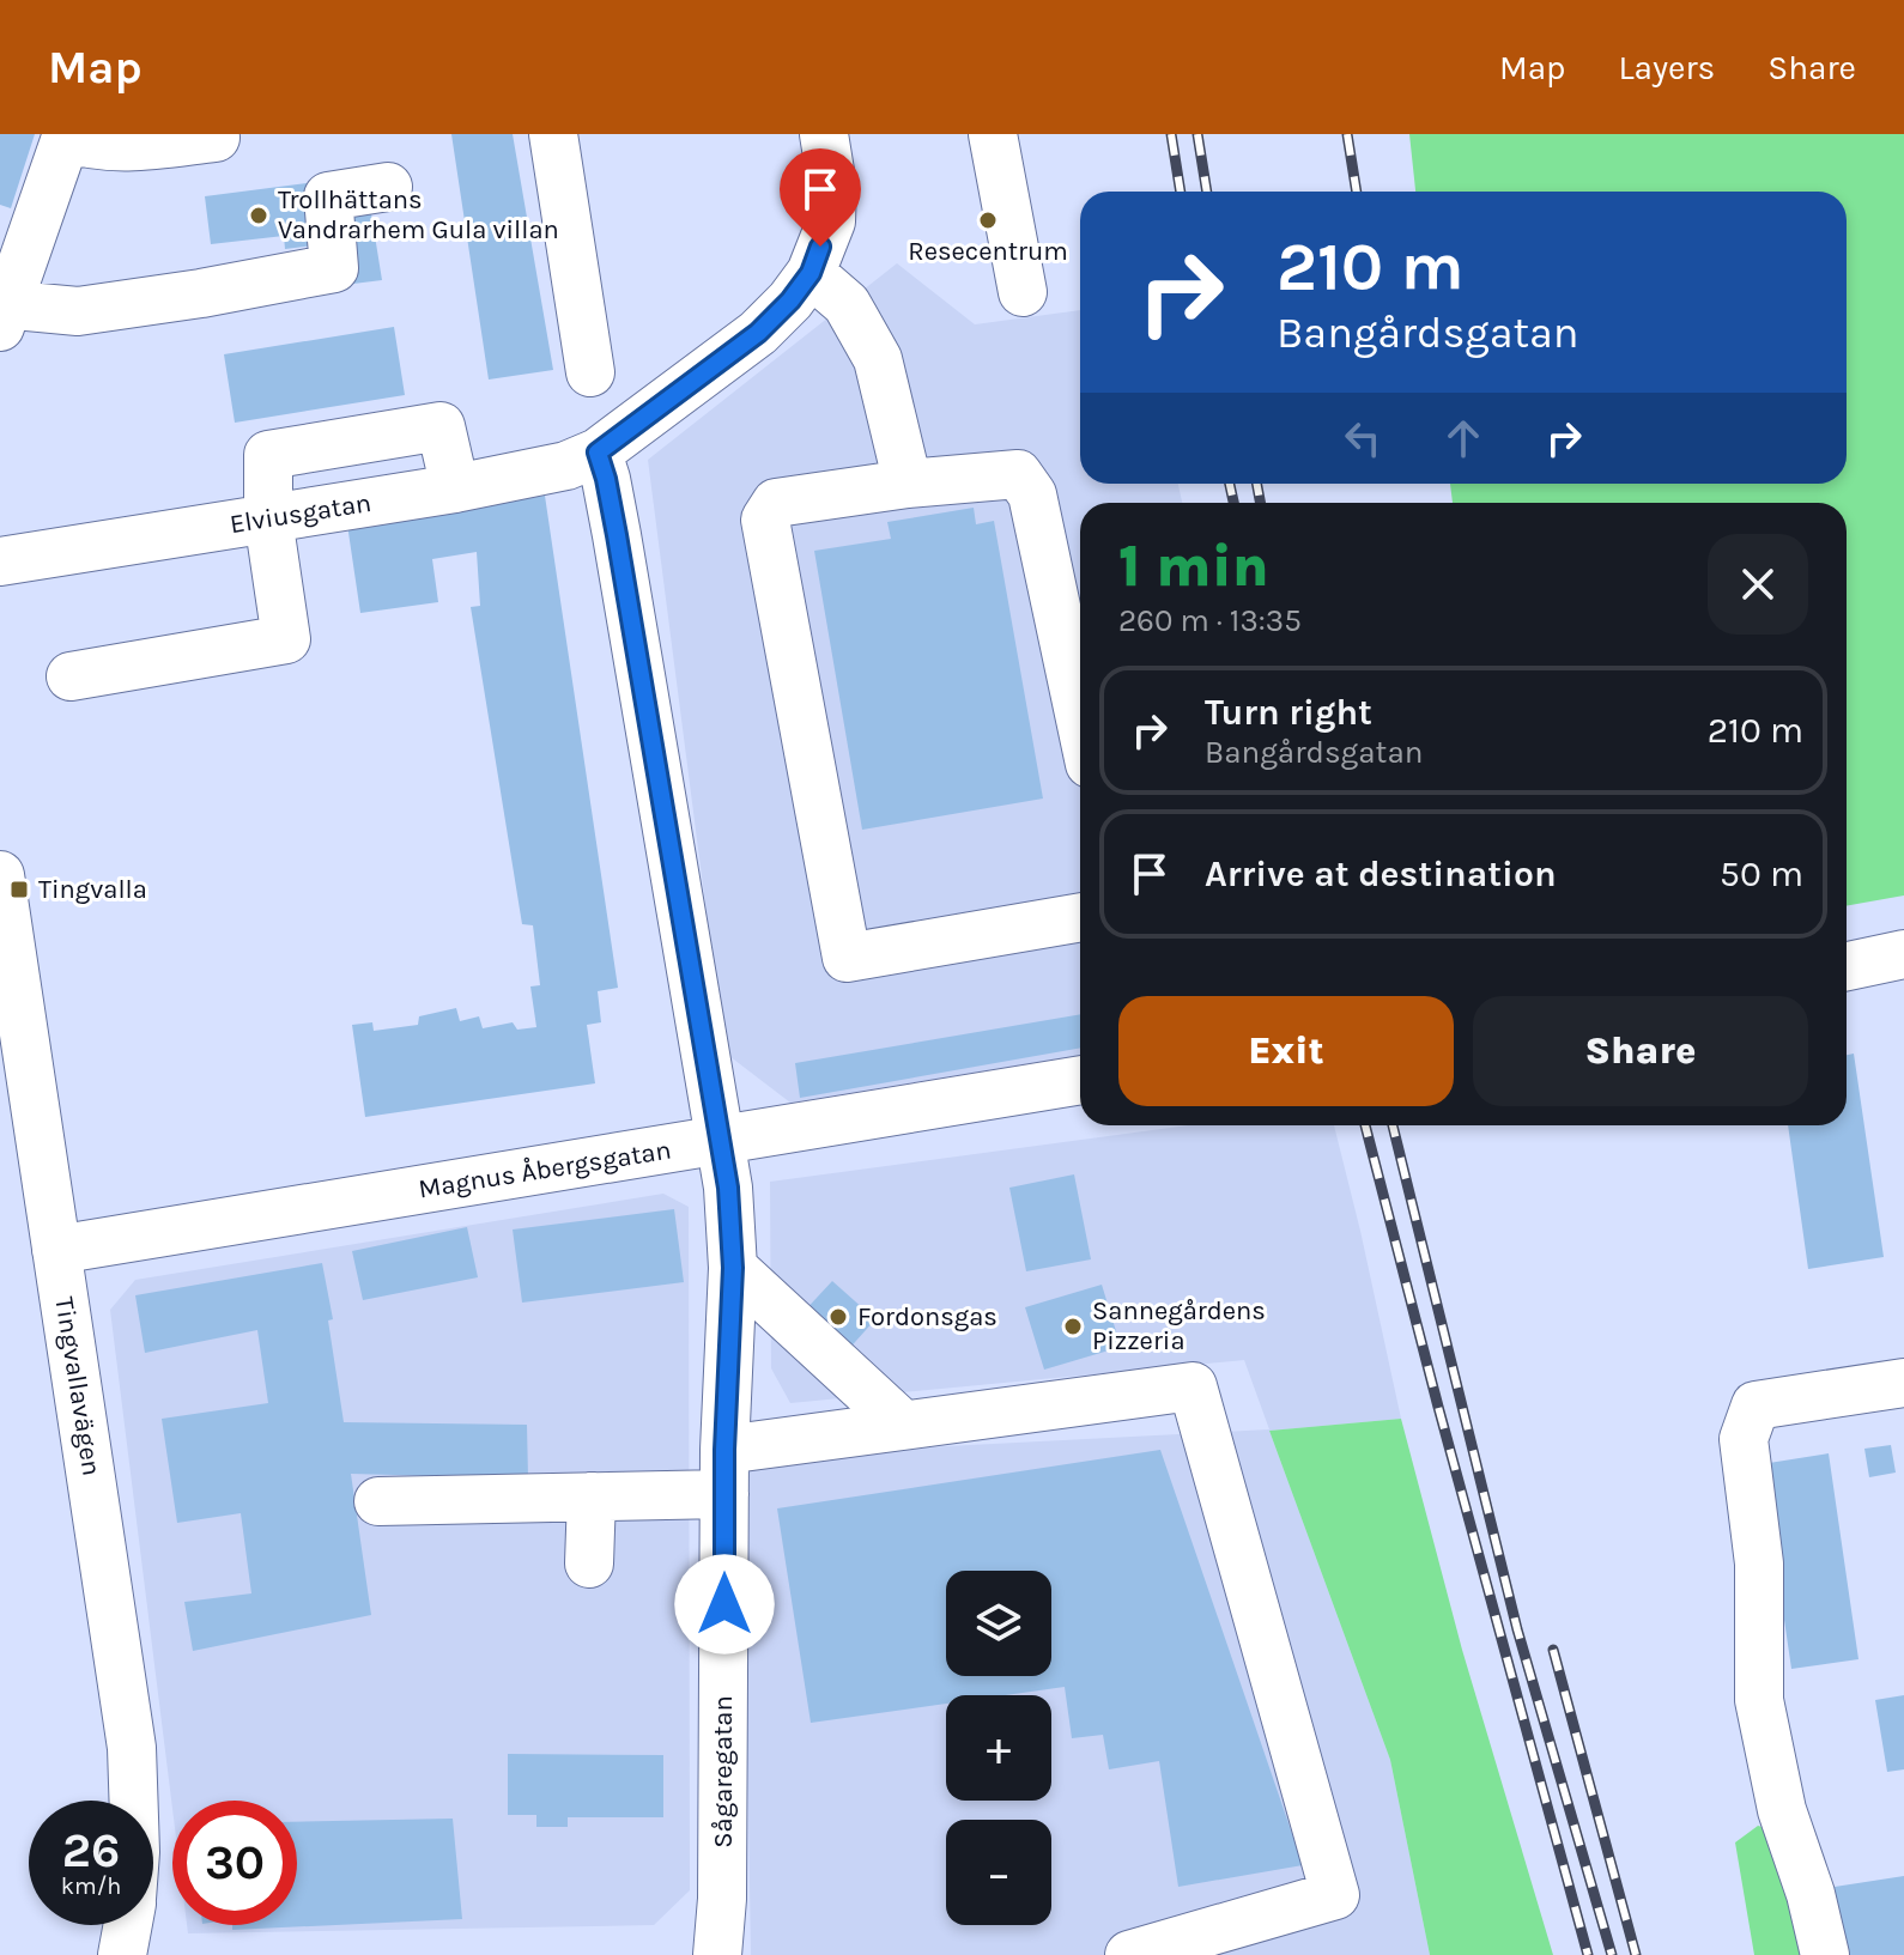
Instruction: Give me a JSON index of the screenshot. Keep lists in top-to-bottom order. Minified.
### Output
{"streets":{"street":["Elviusgatan","Magnus Åbergsgatan","Tingvallavägen","Sågaregatan"]},"crossings":[["Elviusgatan","Sågaregatan"],["Magnus Åbergsgatan","Tingvallavägen"],["Magnus Åbergsgatan","Sågaregatan"]],"places":{"other":["Trollhättans Vandrarhem Gula villan","Resecentrum","Fordonsgas","Sannegårdens Pizzeria"],"transit":["Tingvalla"]},"page":{"header":"Map","nav":["Map","Layers","Share"],"turn":["210 m","Bangårdsgatan"],"heading":["1 min","260 m · 13:35"],"list":[{"name":"Turn right","note":"Bangårdsgatan","value":"210 m"},{"name":"Arrive at destination","value":"50 m"}],"buttons":["Exit","Share"],"map_buttons":["+","−"],"speed":"26 km/h","limit":"30"}}
